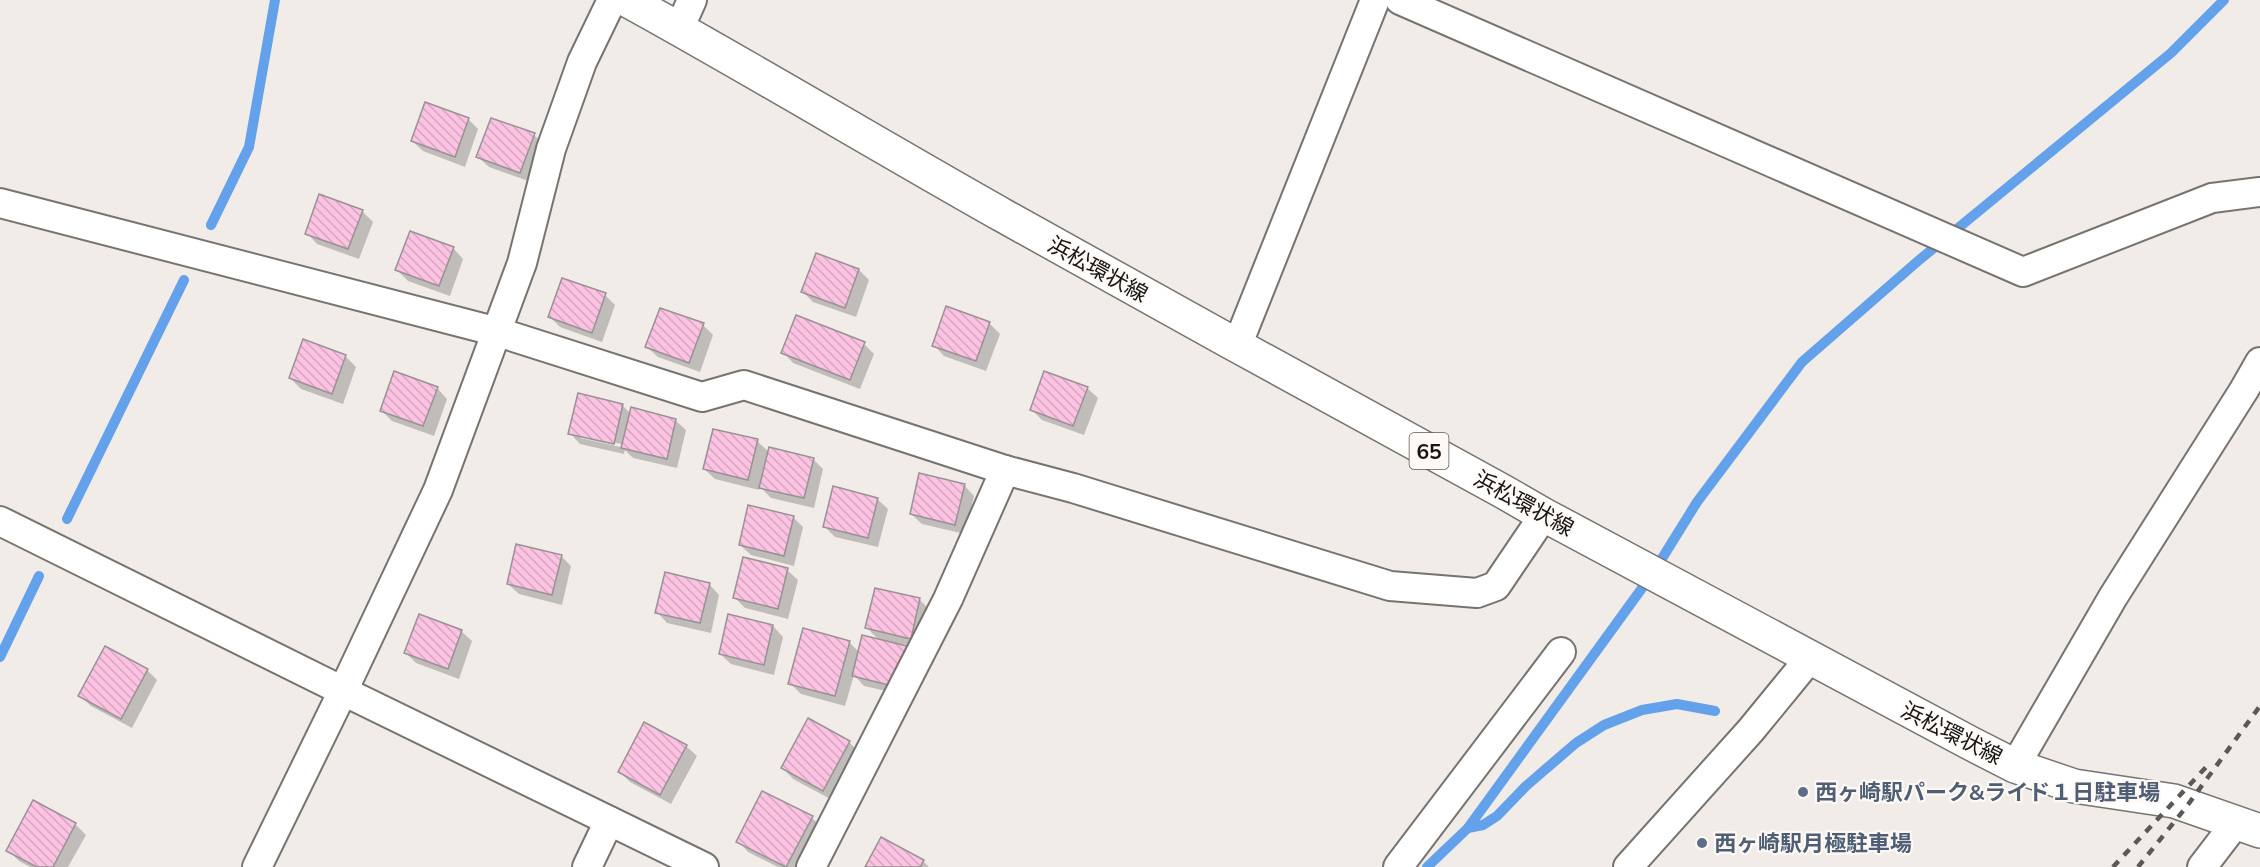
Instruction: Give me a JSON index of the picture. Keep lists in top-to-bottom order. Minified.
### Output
{"streets":{"main road":["浜松環状線","65"]},"places":["西ヶ崎駅パーク&ライド１日駐車場","西ヶ崎駅月極駐車場"]}
